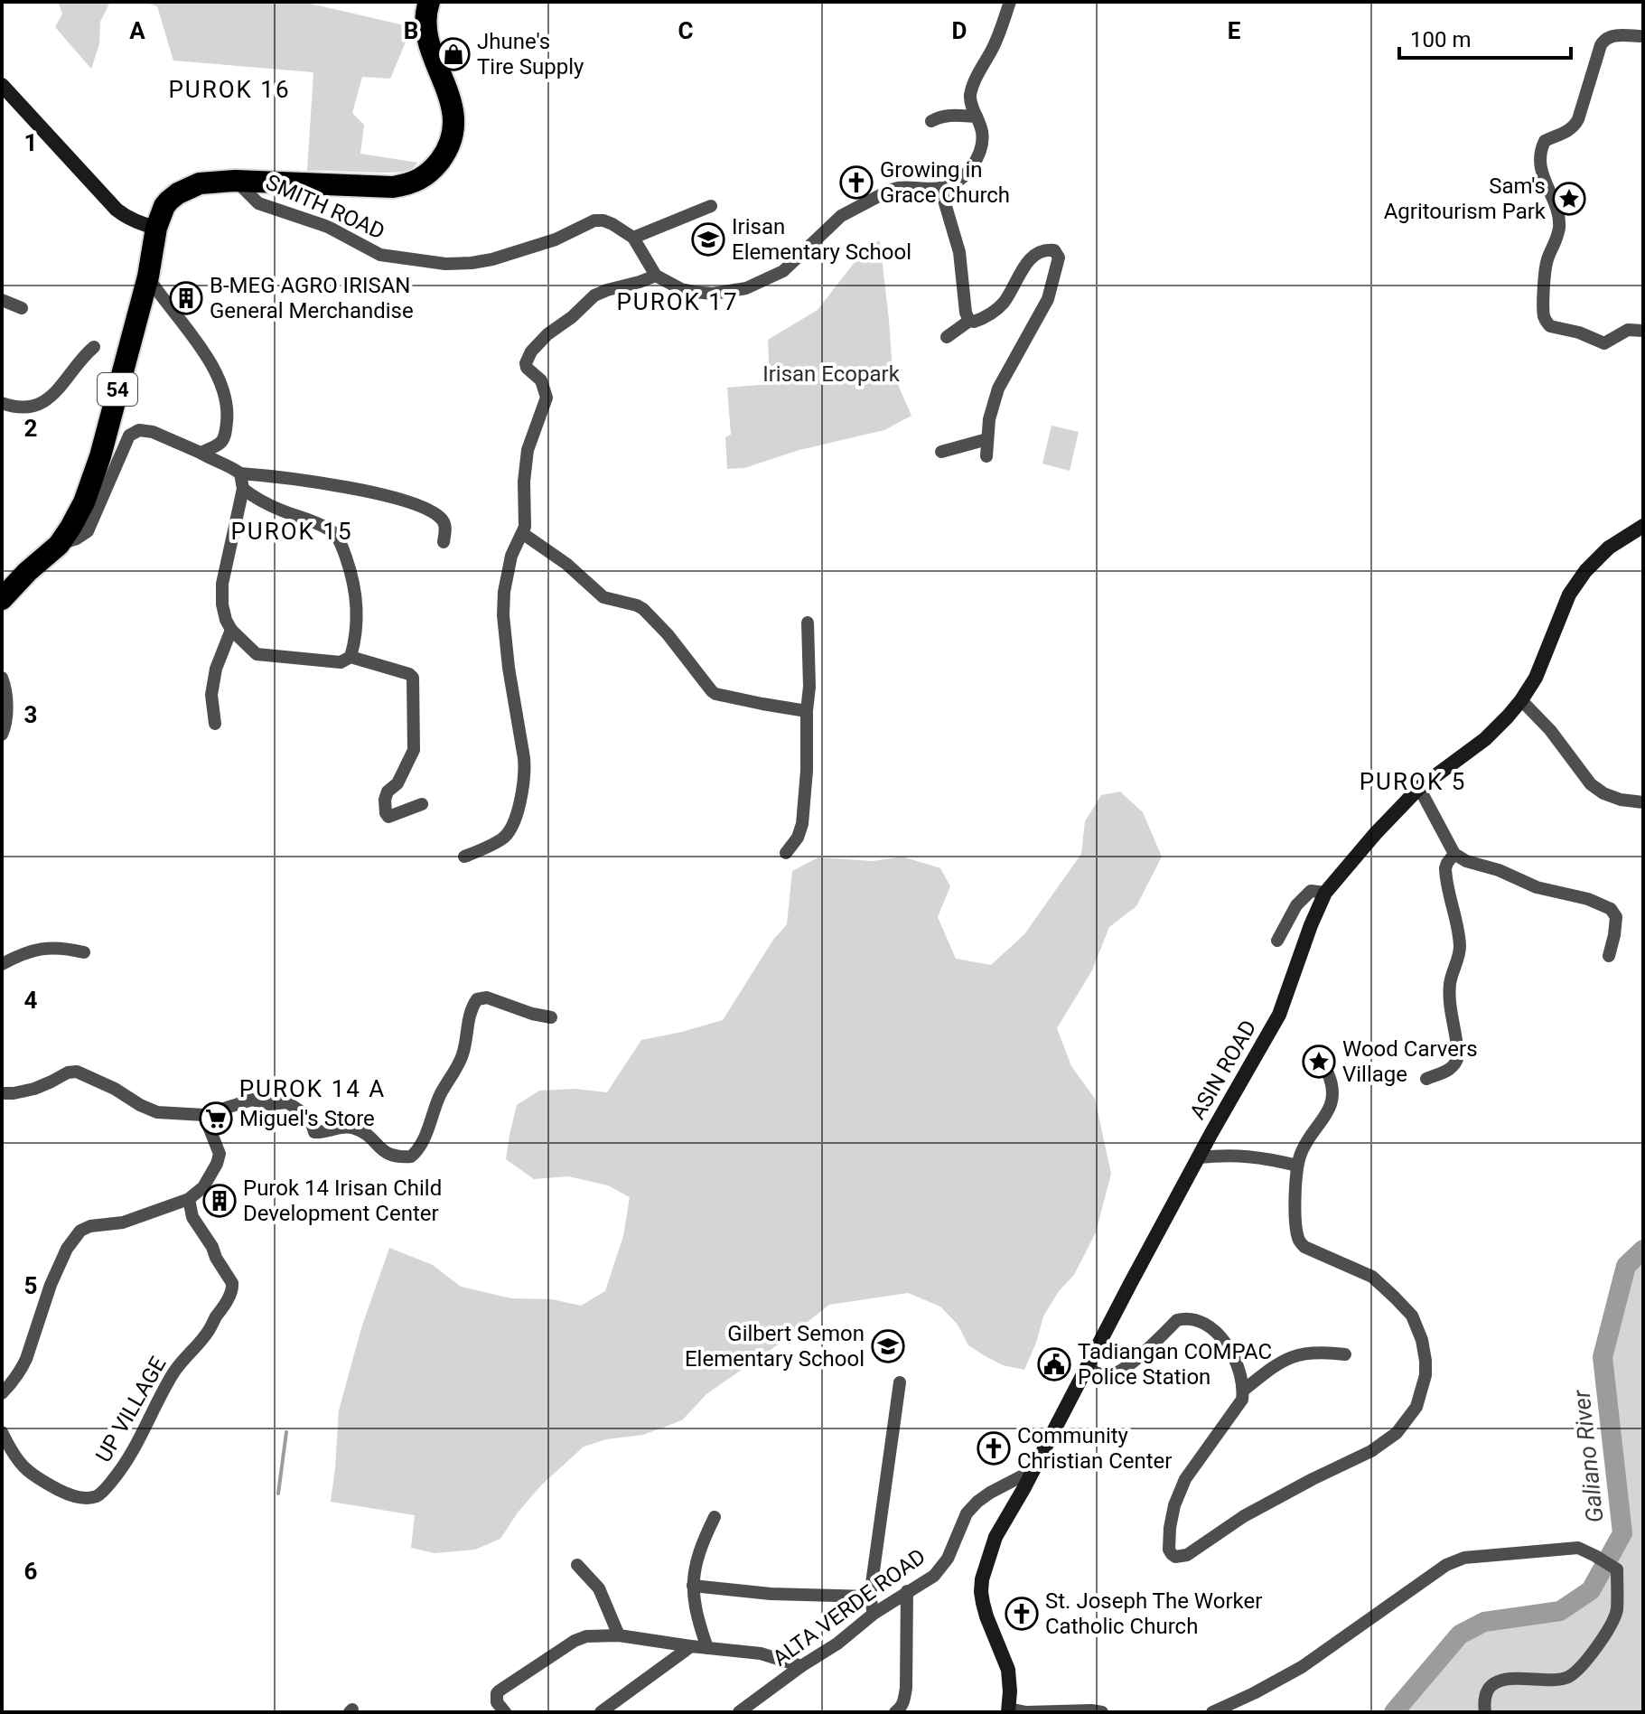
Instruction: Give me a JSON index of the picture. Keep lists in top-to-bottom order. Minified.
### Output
{"streets":{"highway":["54"],"main road":["ASIN ROAD"],"street":["SMITH ROAD","UP VILLAGE","ALTA VERDE ROAD"]},"crossings":[["SMITH ROAD","54"],["ASIN ROAD","ALTA VERDE ROAD"]],"districts":["PUROK 16","PUROK 17","PUROK 15","PUROK 5","PUROK 14 A"],"water":["Galiano River"],"parks":["Irisan Ecopark"],"places":{"shop":["Jhune's Tire Supply"],"church":["Growing in Grace Church","Community Christian Center","St. Joseph The Worker Catholic Church"],"place":["Sam's Agritourism Park","Wood Carvers Village"],"school or university":["Irisan Elementary School","Gilbert Semon Elementary School"],"building":["B-MEG AGRO IRISAN General Merchandise","Purok 14 Irisan Child Development Center"],"supermarket":["Miguel's Store"],"public building":["Tadiangan COMPAC Police Station"]},"scale_bar":"100 m","grid":{"columns":["A","B","C","D","E"],"rows":["1","2","3","4","5","6"]}}
